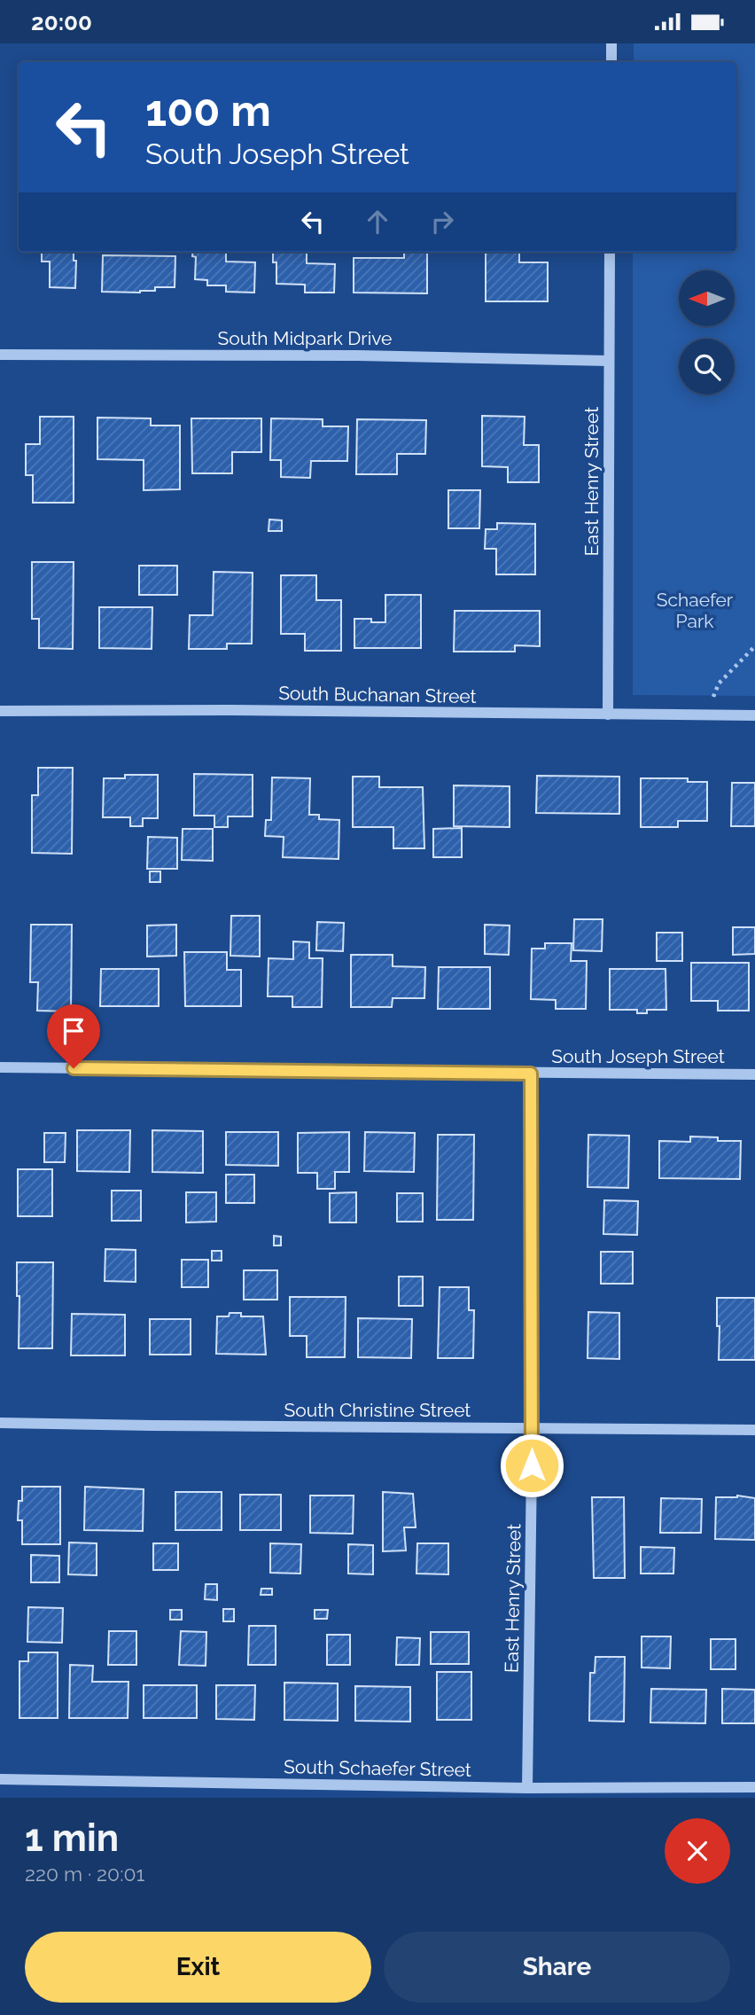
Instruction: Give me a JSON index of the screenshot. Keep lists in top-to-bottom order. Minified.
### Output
{"streets":{"street":["South Midpark Drive","East Henry Street","South Buchanan Street","South Joseph Street","South Christine Street","South Schaefer Street"]},"crossings":[["South Midpark Drive","East Henry Street"],["East Henry Street","South Buchanan Street"],["East Henry Street","South Joseph Street"],["East Henry Street","South Christine Street"],["East Henry Street","South Schaefer Street"]],"parks":["Schaefer Park"],"north":"left","page":{"status":"20:00","turn":["100 m","South Joseph Street"],"heading":["1 min","220 m · 20:01"],"buttons":["Exit","Share"]}}
